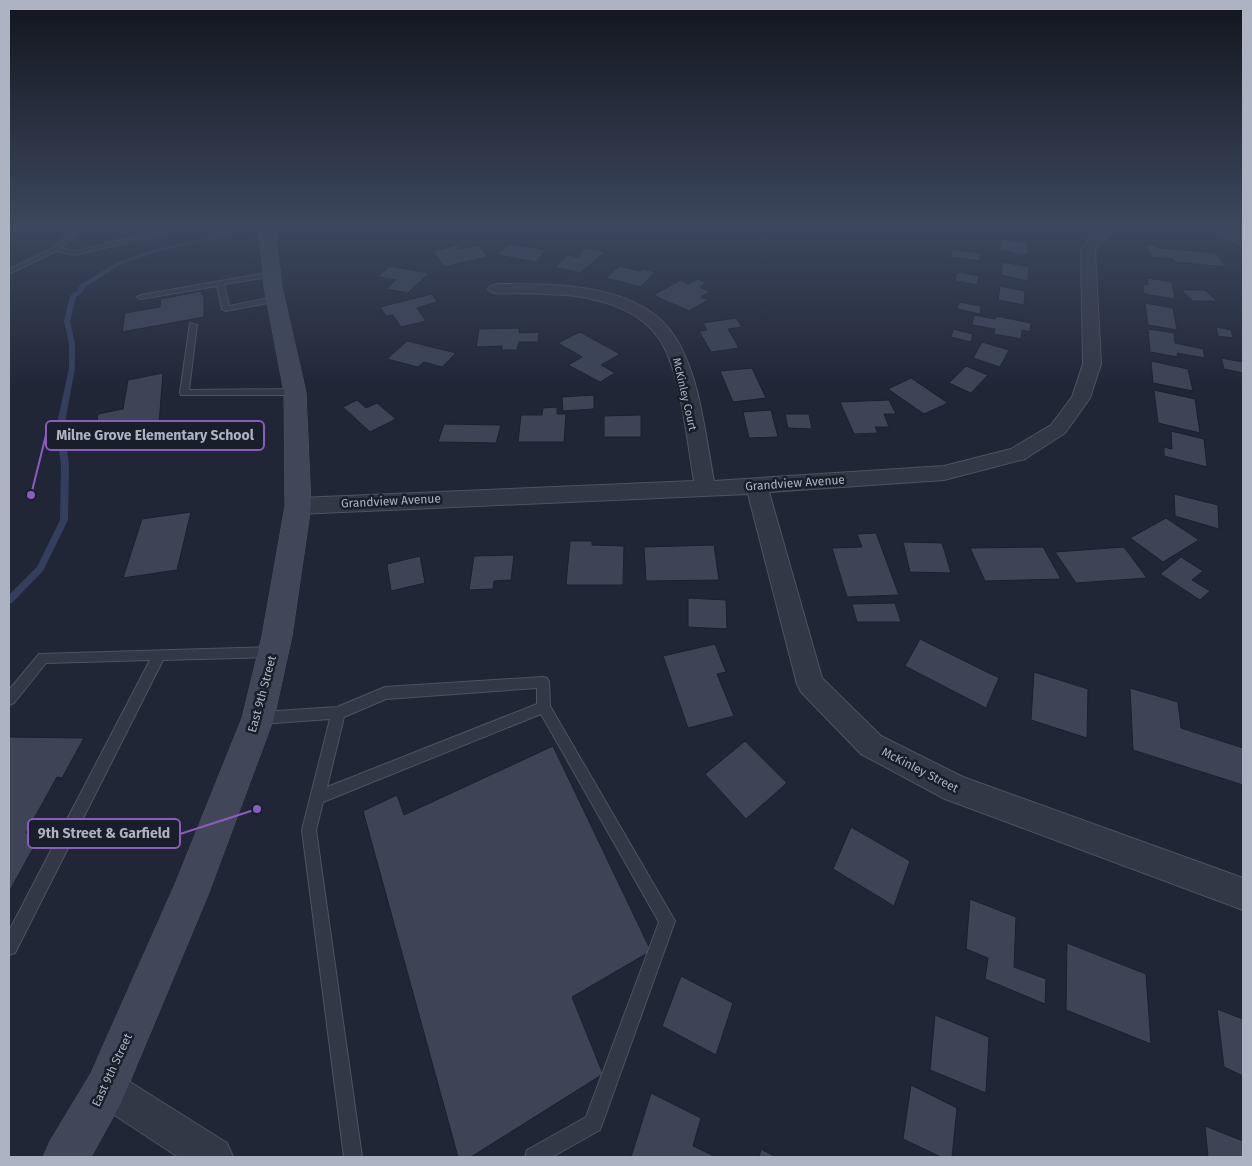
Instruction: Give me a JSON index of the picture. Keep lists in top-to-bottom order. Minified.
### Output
{"streets":{"main road":["East 9th Street"],"street":["McKinley Court","Grandview Avenue","McKinley Street"]},"crossings":[["McKinley Court","Grandview Avenue"],["Grandview Avenue","East 9th Street"],["Grandview Avenue","McKinley Street"]],"places":["Milne Grove Elementary School","9th Street & Garfield"]}
